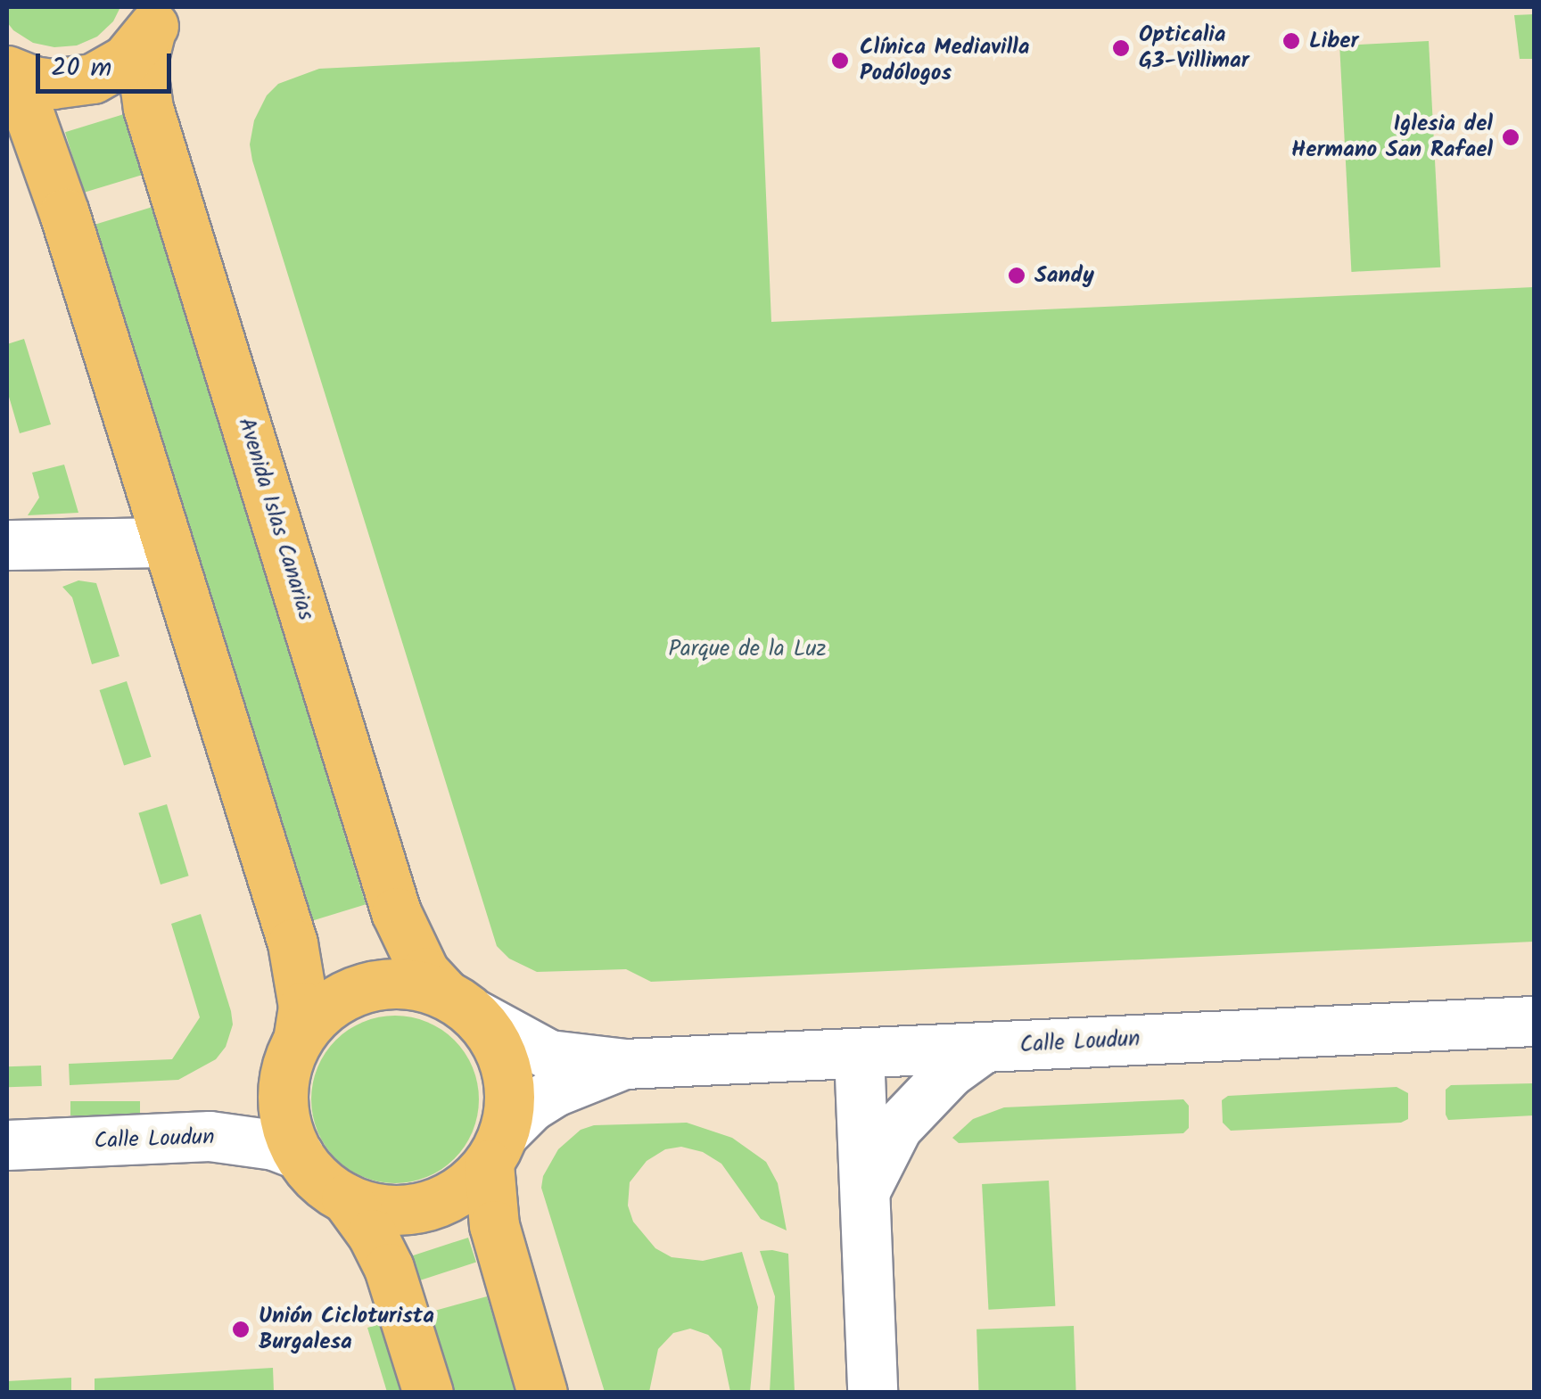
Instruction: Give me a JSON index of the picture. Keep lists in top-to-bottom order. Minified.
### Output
{"streets":{"main road":["Avenida Islas Canarias"],"street":["Calle Loudun"]},"crossings":[["Avenida Islas Canarias","Calle Loudun"]],"parks":["Parque de la Luz"],"places":["Liber","Opticalia G3-Villimar","Clínica Mediavilla Podólogos","Iglesia del Hermano San Rafael","Sandy","Unión Cicloturista Burgalesa"],"scale_bar":"20 m"}
